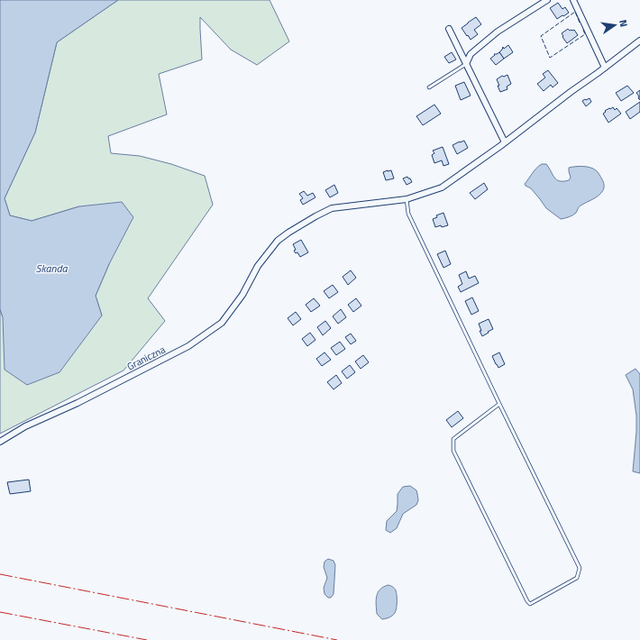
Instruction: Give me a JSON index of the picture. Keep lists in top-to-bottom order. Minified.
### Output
{"streets":{"street":["Graniczna"]},"water":["Skanda"],"north":"right"}
